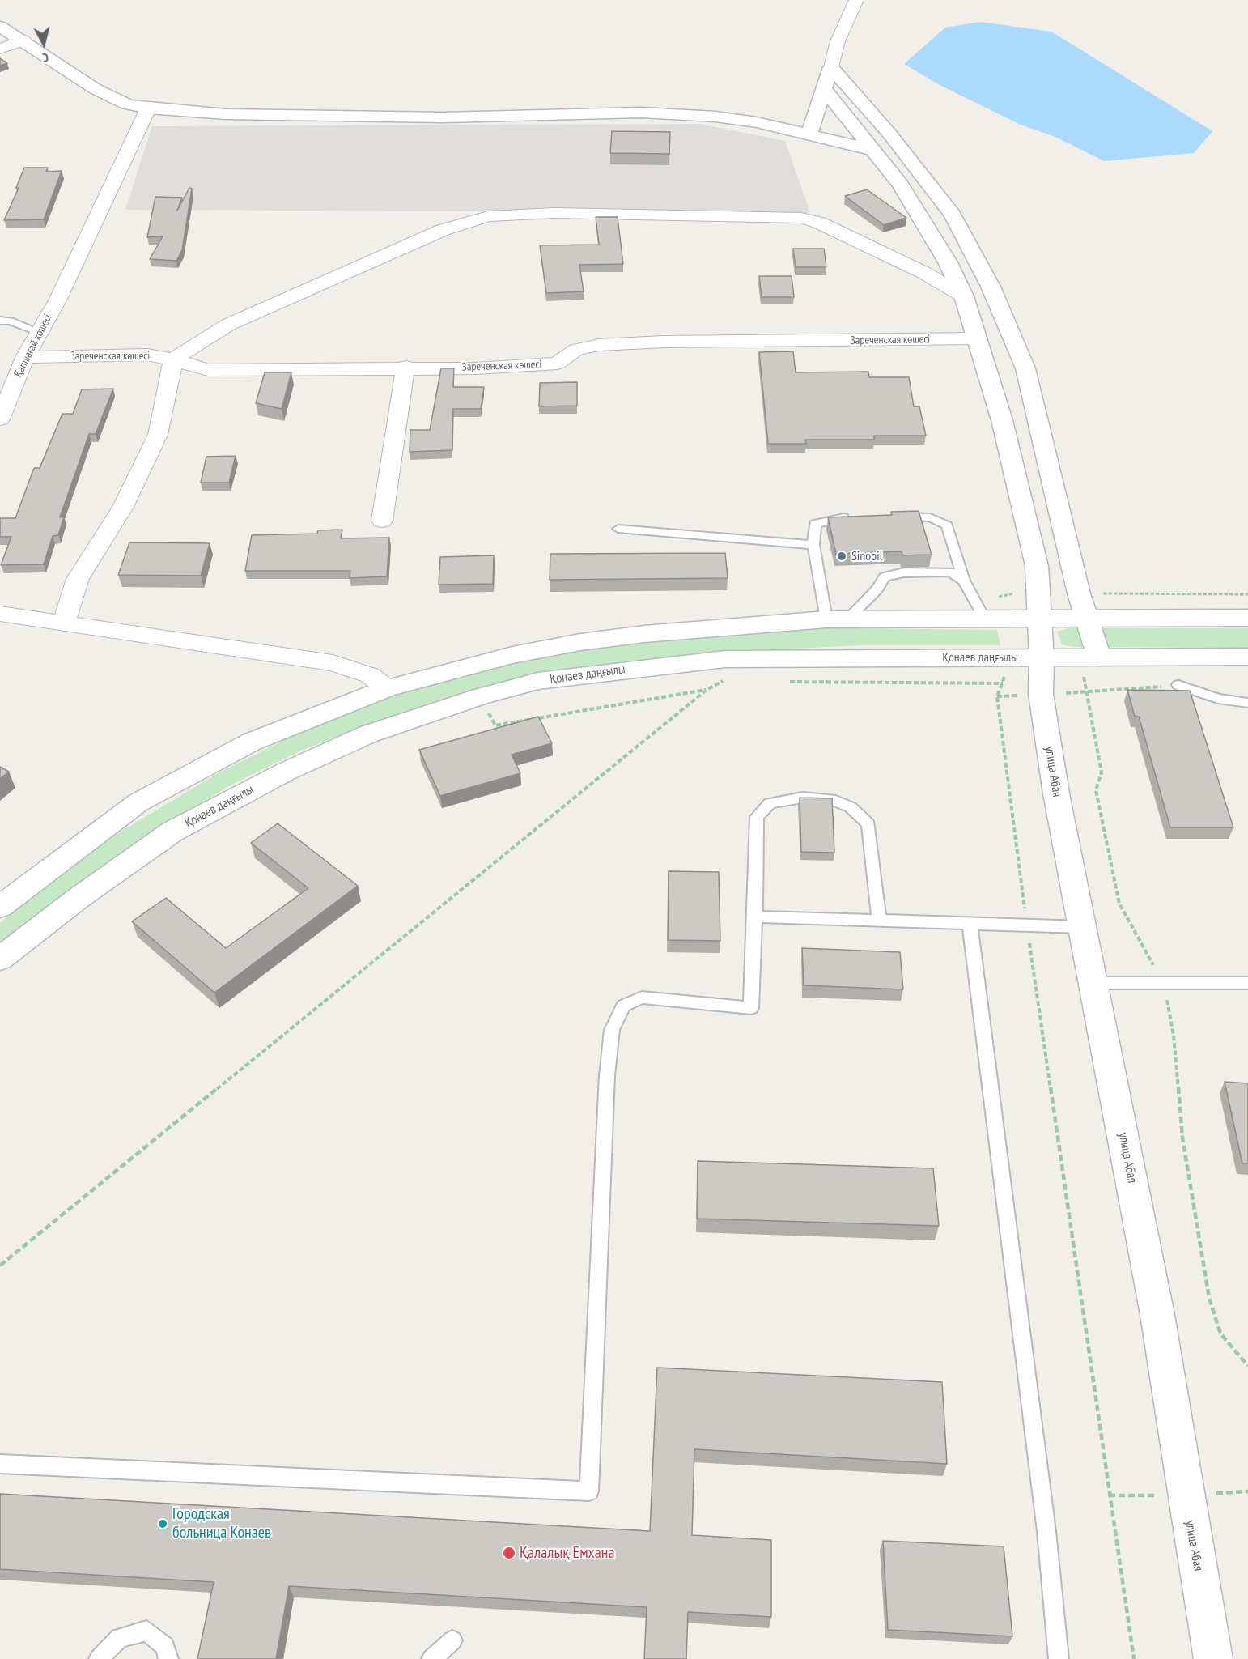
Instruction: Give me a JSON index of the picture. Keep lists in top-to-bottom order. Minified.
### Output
{"streets":{"street":["Зареченская көшесі","Қапшағай көшесі","Қонаев даңғылы","улица Абая"]},"crossings":[["Зареченская көшесі","Қапшағай көшесі"],["Зареченская көшесі","улица Абая"],["Қонаев даңғылы","улица Абая"]],"places":["Sinooil","Городская больница Конаев","Қалалық Емхана"],"north":"bottom"}
